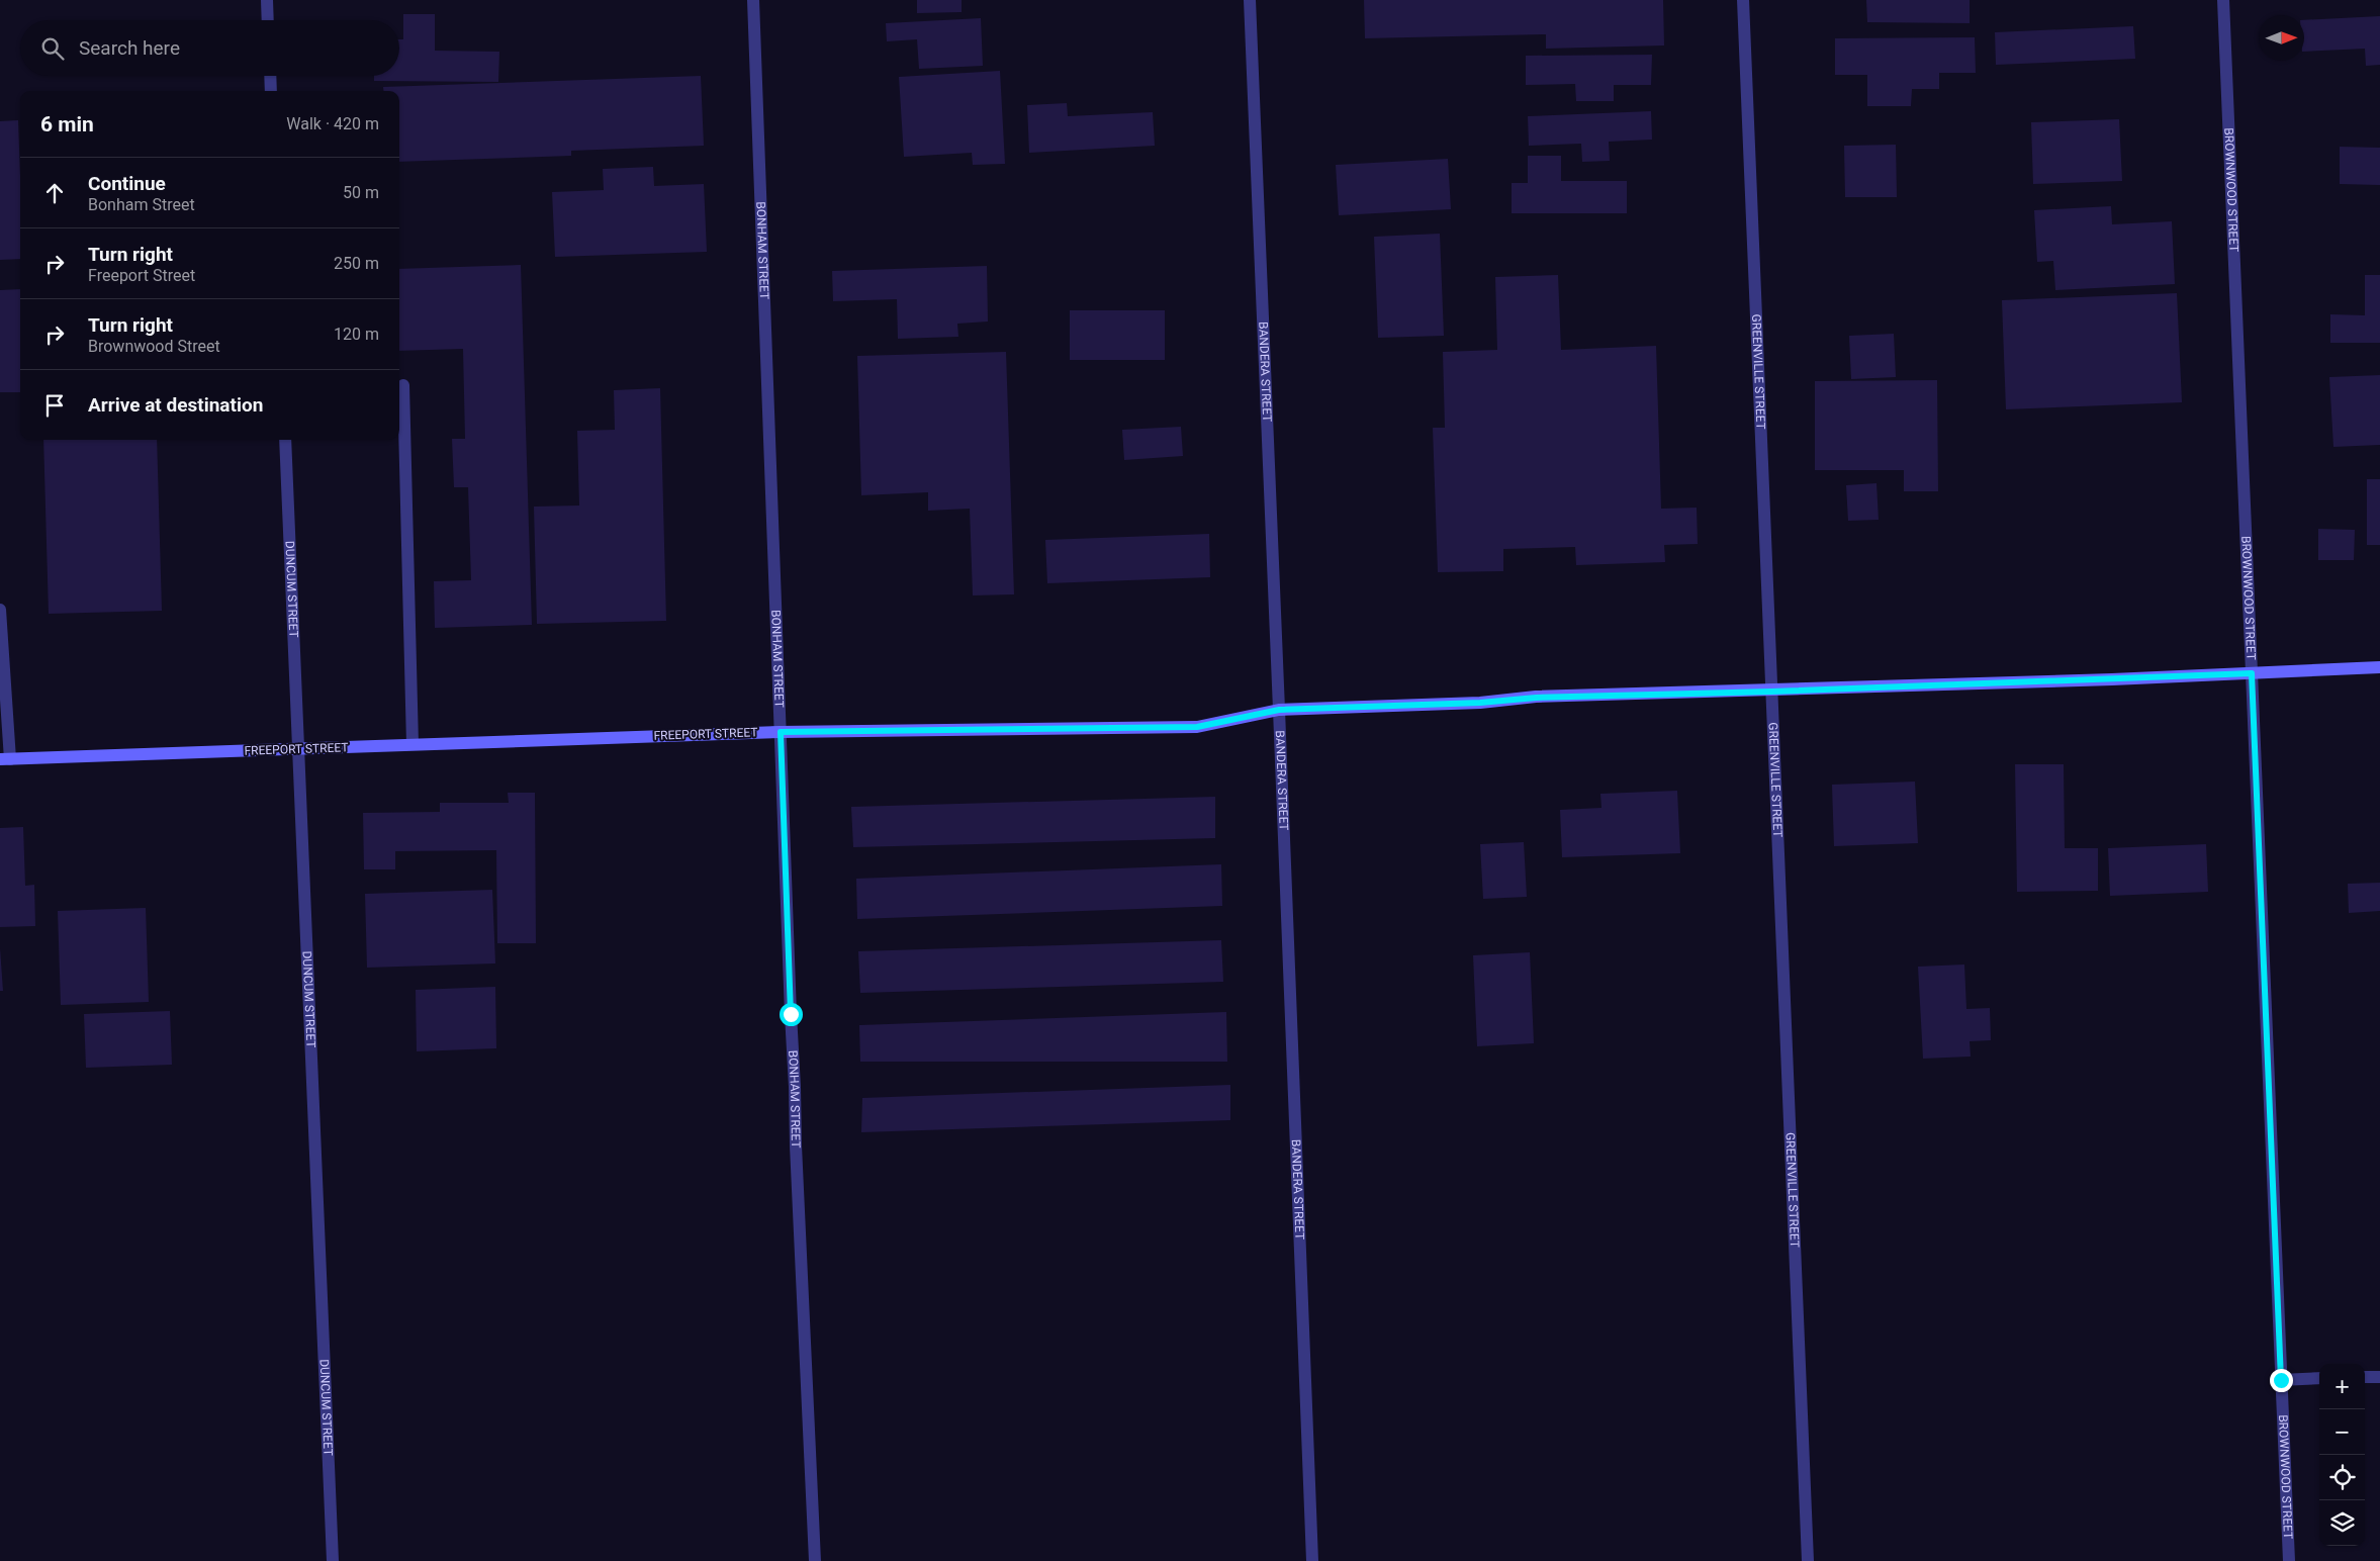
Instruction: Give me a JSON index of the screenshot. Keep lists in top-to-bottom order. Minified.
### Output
{"streets":{"main road":["FREEPORT STREET"],"street":["BROWNWOOD STREET","BONHAM STREET","BANDERA STREET","GREENVILLE STREET","DUNCUM STREET"]},"crossings":[["BROWNWOOD STREET","FREEPORT STREET"],["BONHAM STREET","FREEPORT STREET"],["BANDERA STREET","FREEPORT STREET"],["GREENVILLE STREET","FREEPORT STREET"],["DUNCUM STREET","FREEPORT STREET"]],"north":"right","page":{"search":"Search here","heading":["6 min","Walk · 420 m"],"list":[["Continue","Bonham Street","50 m"],["Turn right","Freeport Street","250 m"],["Turn right","Brownwood Street","120 m"],"Arrive at destination"],"map_buttons":["+","−"]}}
